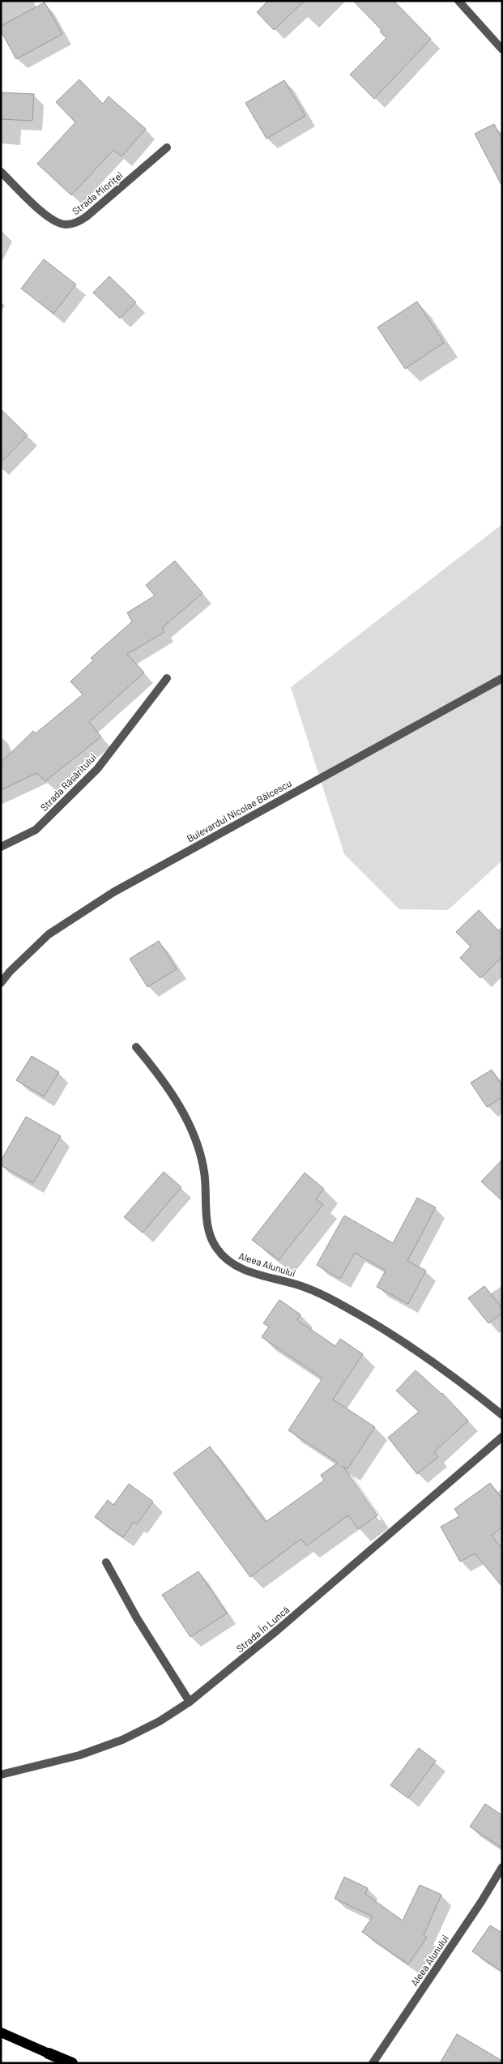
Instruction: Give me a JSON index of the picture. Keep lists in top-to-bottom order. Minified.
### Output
{"streets":{"street":["Strada Mioriței","Strada Răsăritului","Bulevardul Nicolae Bălcescu","Aleea Alunului","Strada În Luncă"]}}
